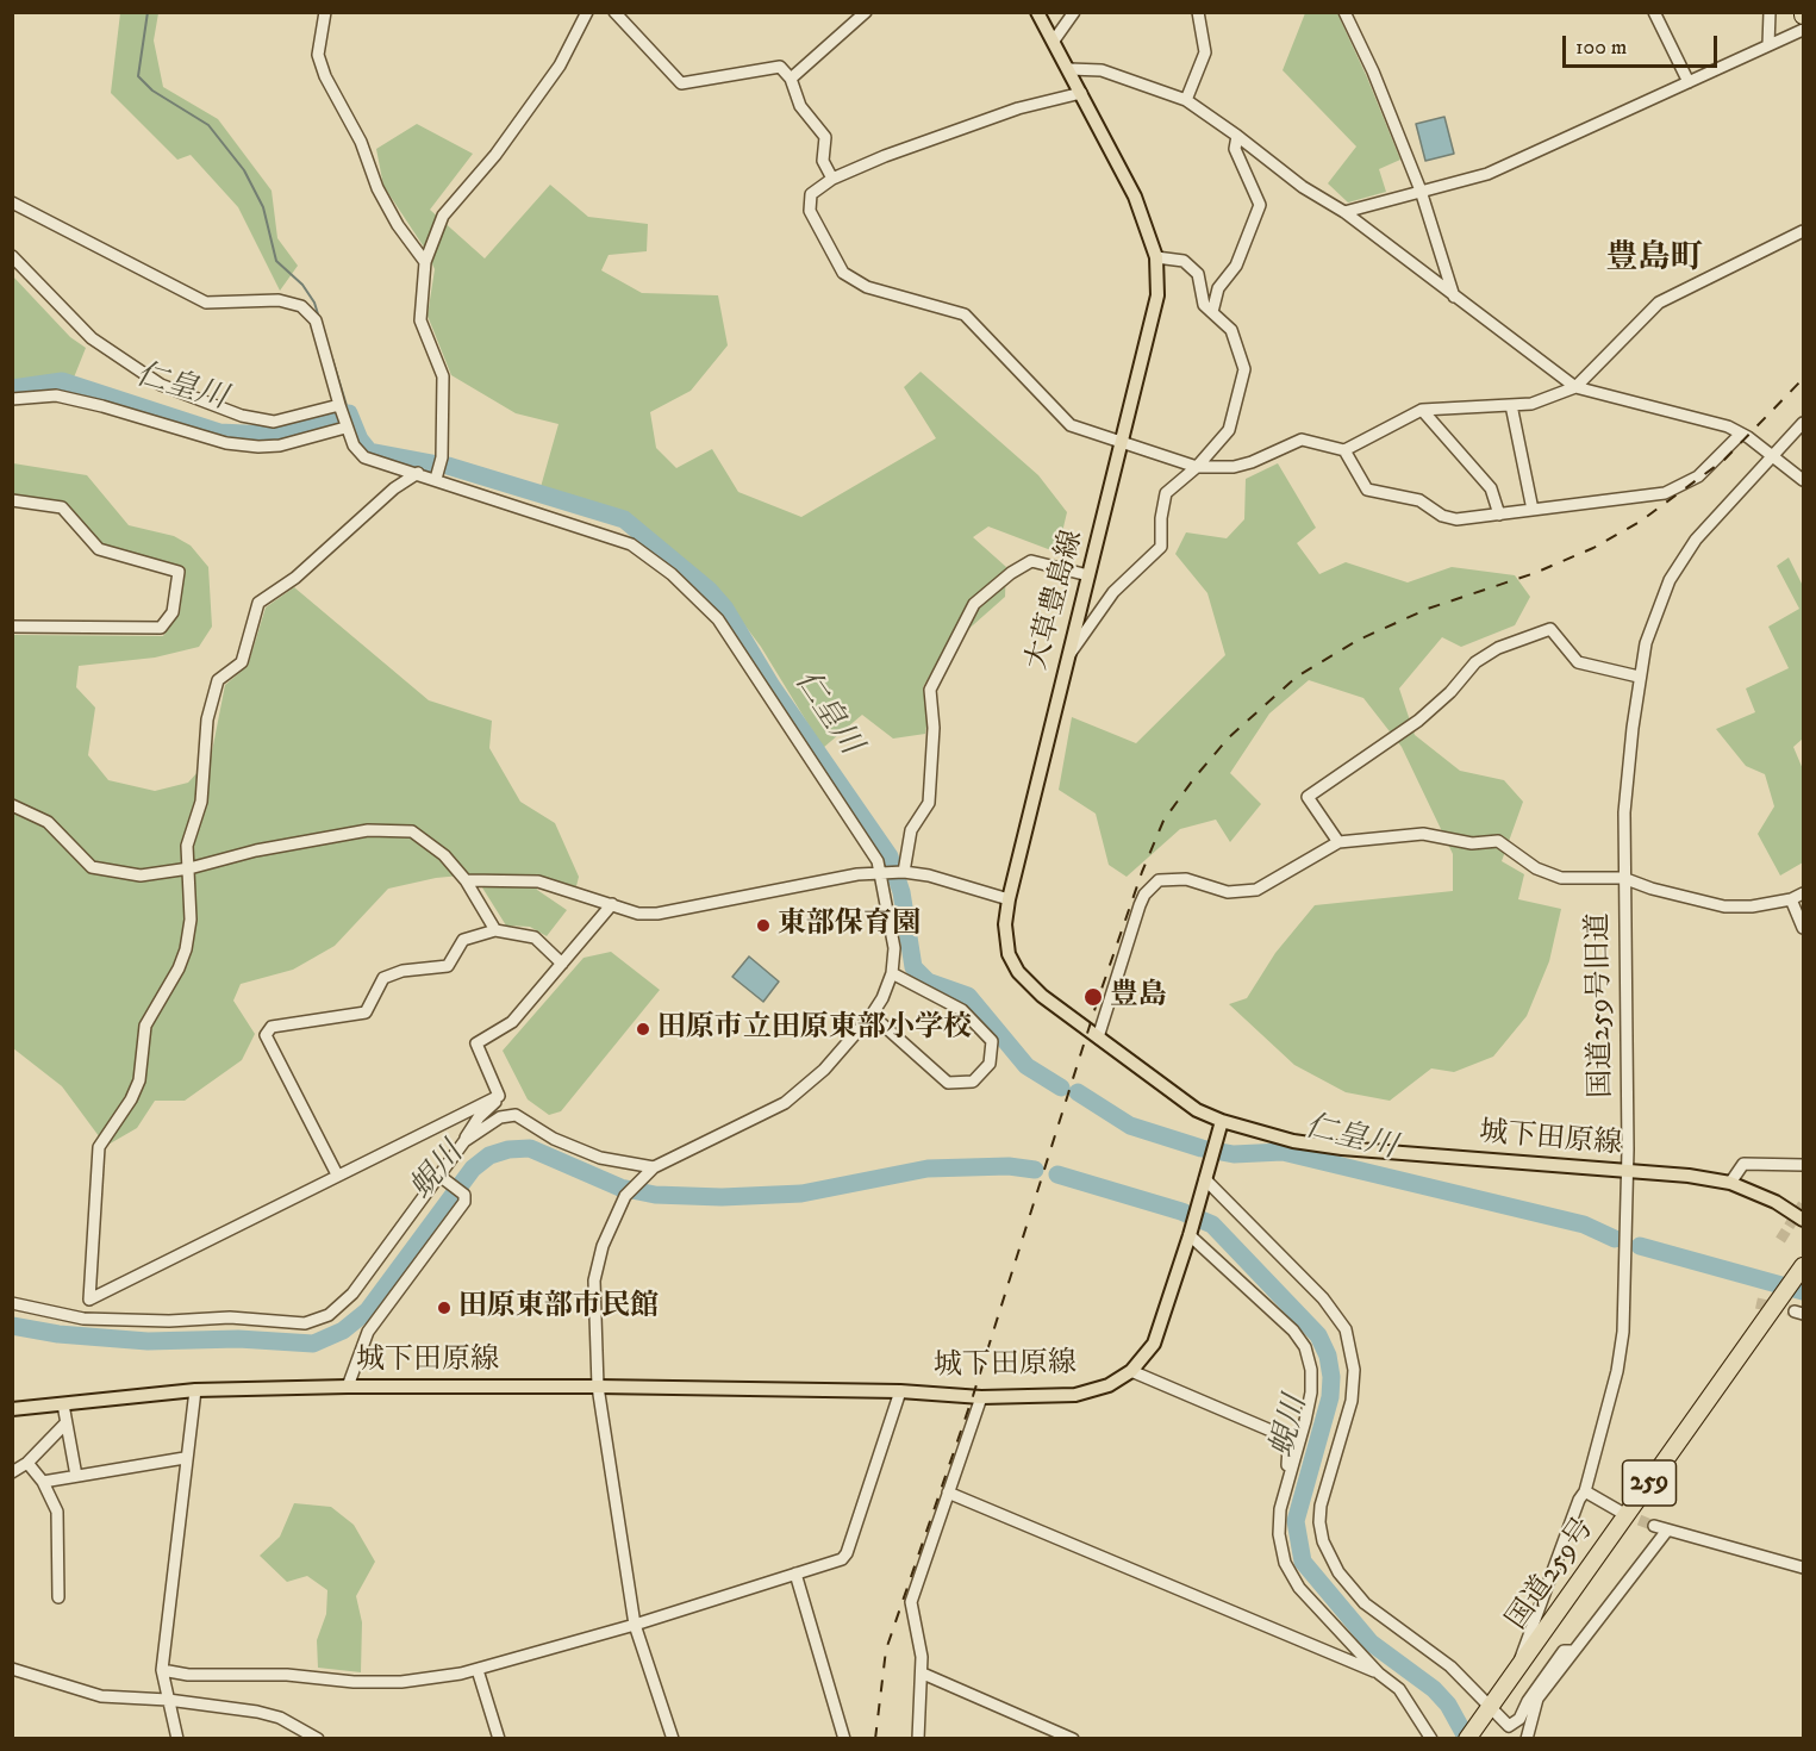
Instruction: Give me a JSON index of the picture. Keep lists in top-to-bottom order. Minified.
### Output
{"streets":{"highway":["259","国道259号"],"main road":["大草豊島線","城下田原線"],"street":["国道259号旧道"]},"crossings":[["大草豊島線","城下田原線"],["国道259号旧道","城下田原線"],["国道259号旧道","国道259号"]],"districts":["豊島町"],"water":["仁皇川","蜆川"],"places":["東部保育園","豊島","田原市立田原東部小学校","田原東部市民館"],"scale_bar":"100 m"}
